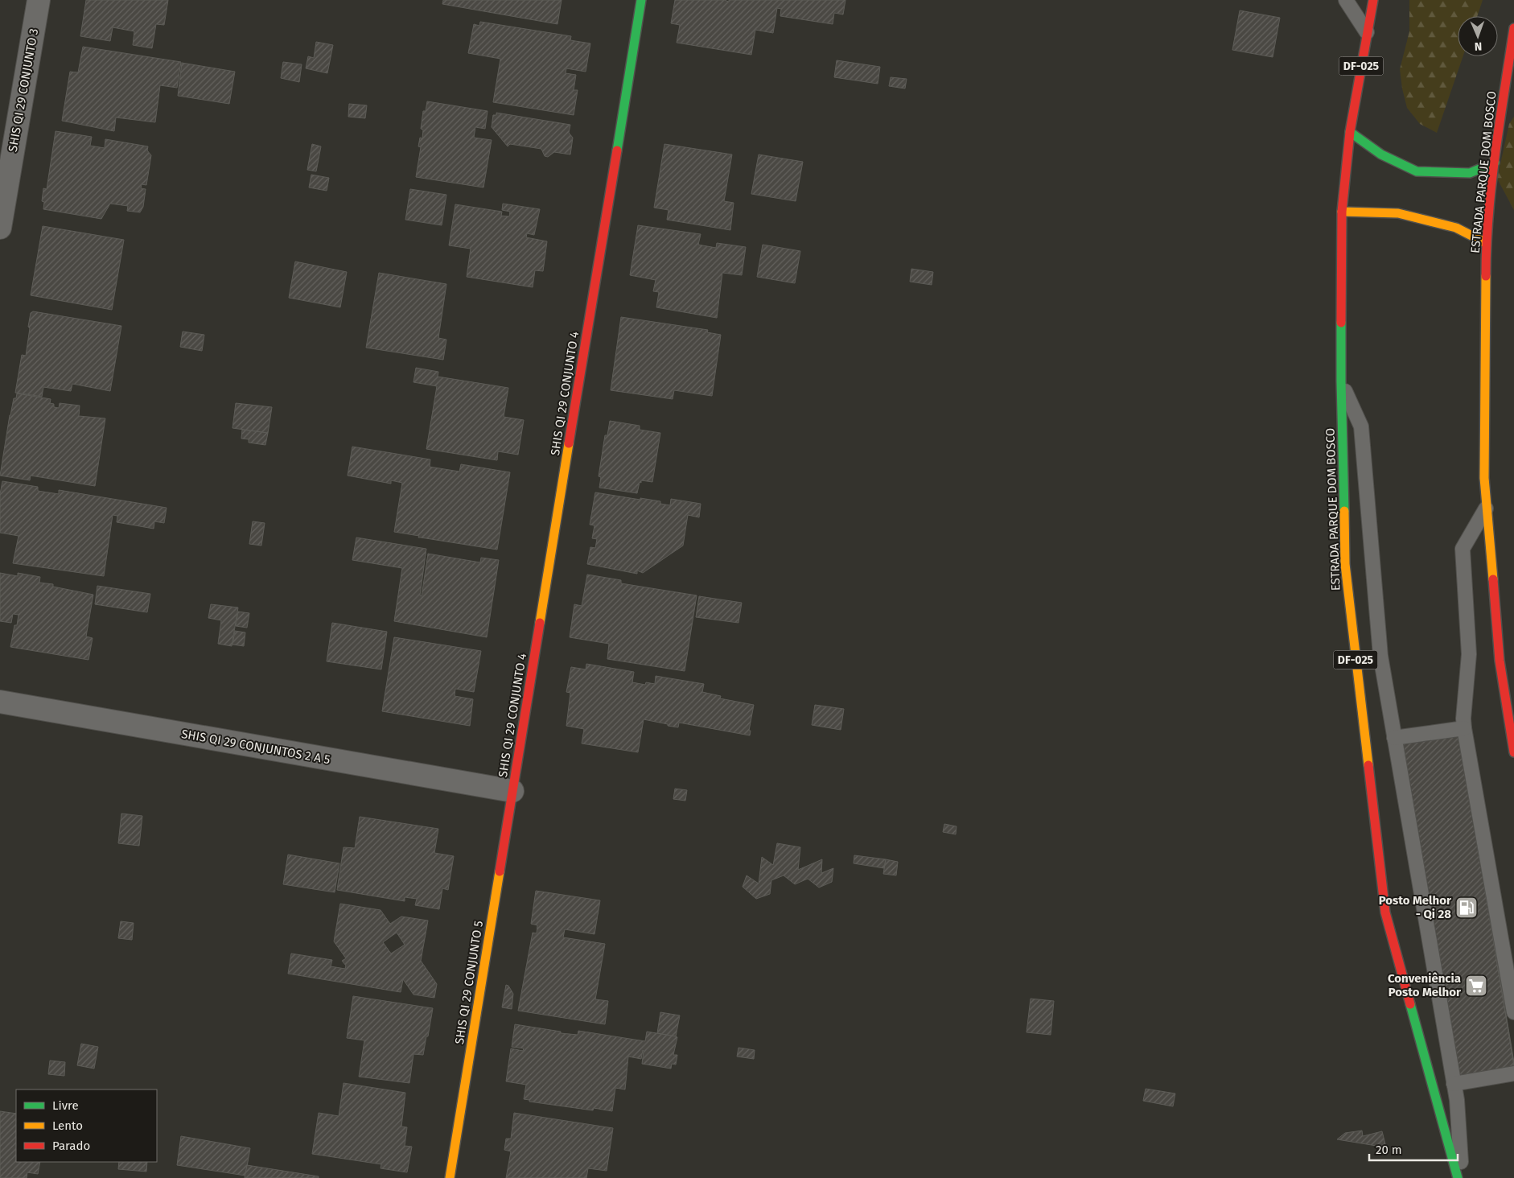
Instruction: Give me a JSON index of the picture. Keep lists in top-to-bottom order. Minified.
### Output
{"streets":{"main road":["DF-025","ESTRADA PARQUE DOM BOSCO","SHIS QI 29 CONJUNTO 4","SHIS QI 29 CONJUNTO 5"],"street":["SHIS QI 29 CONJUNTO 3","SHIS QI 29 CONJUNTOS 2 A 5"]},"crossings":[["SHIS QI 29 CONJUNTO 4","SHIS QI 29 CONJUNTOS 2 A 5"],["SHIS QI 29 CONJUNTO 4","SHIS QI 29 CONJUNTO 5"],["SHIS QI 29 CONJUNTOS 2 A 5","SHIS QI 29 CONJUNTO 5"]],"places":{"fuel station":["Posto Melhor - Qi 28"],"supermarket":["Conveniência Posto Melhor"]},"legend":["Livre","Lento","Parado"],"scale_bar":"20 m","north":"bottom"}
